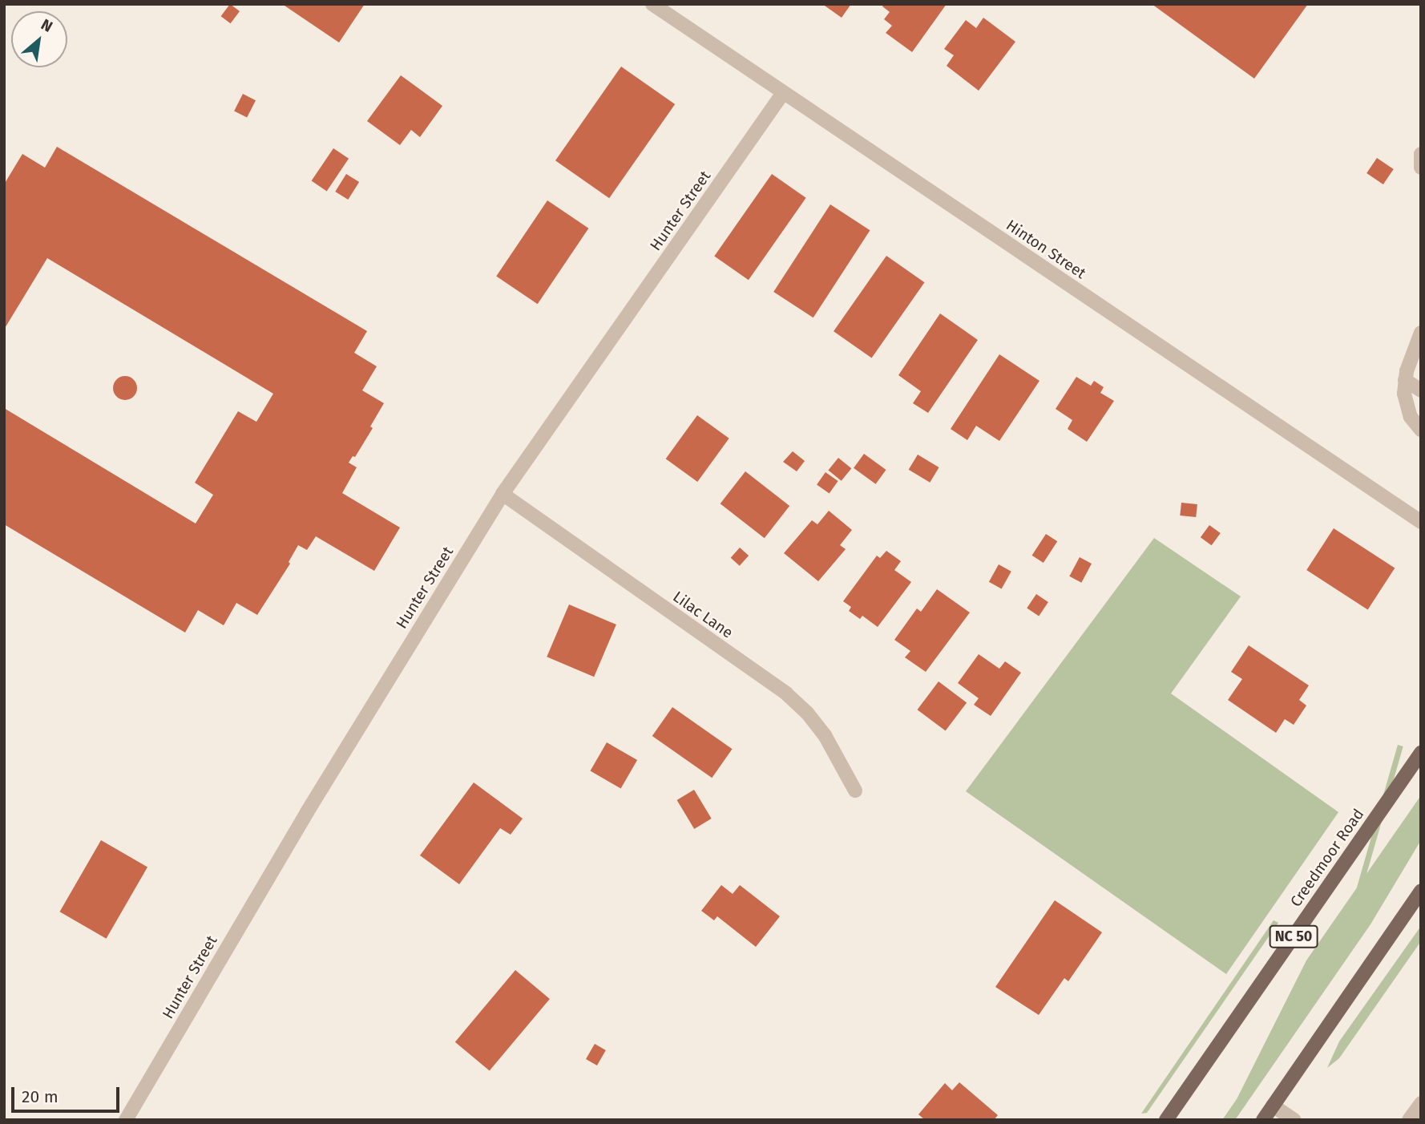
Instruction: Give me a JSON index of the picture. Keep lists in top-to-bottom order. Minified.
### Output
{"streets":{"main road":["Creedmoor Road","NC 50"],"street":["Hunter Street","Hinton Street","Lilac Lane"]},"crossings":[["Hunter Street","Hinton Street"],["Hunter Street","Lilac Lane"]],"scale_bar":"20 m","north":"top right"}
